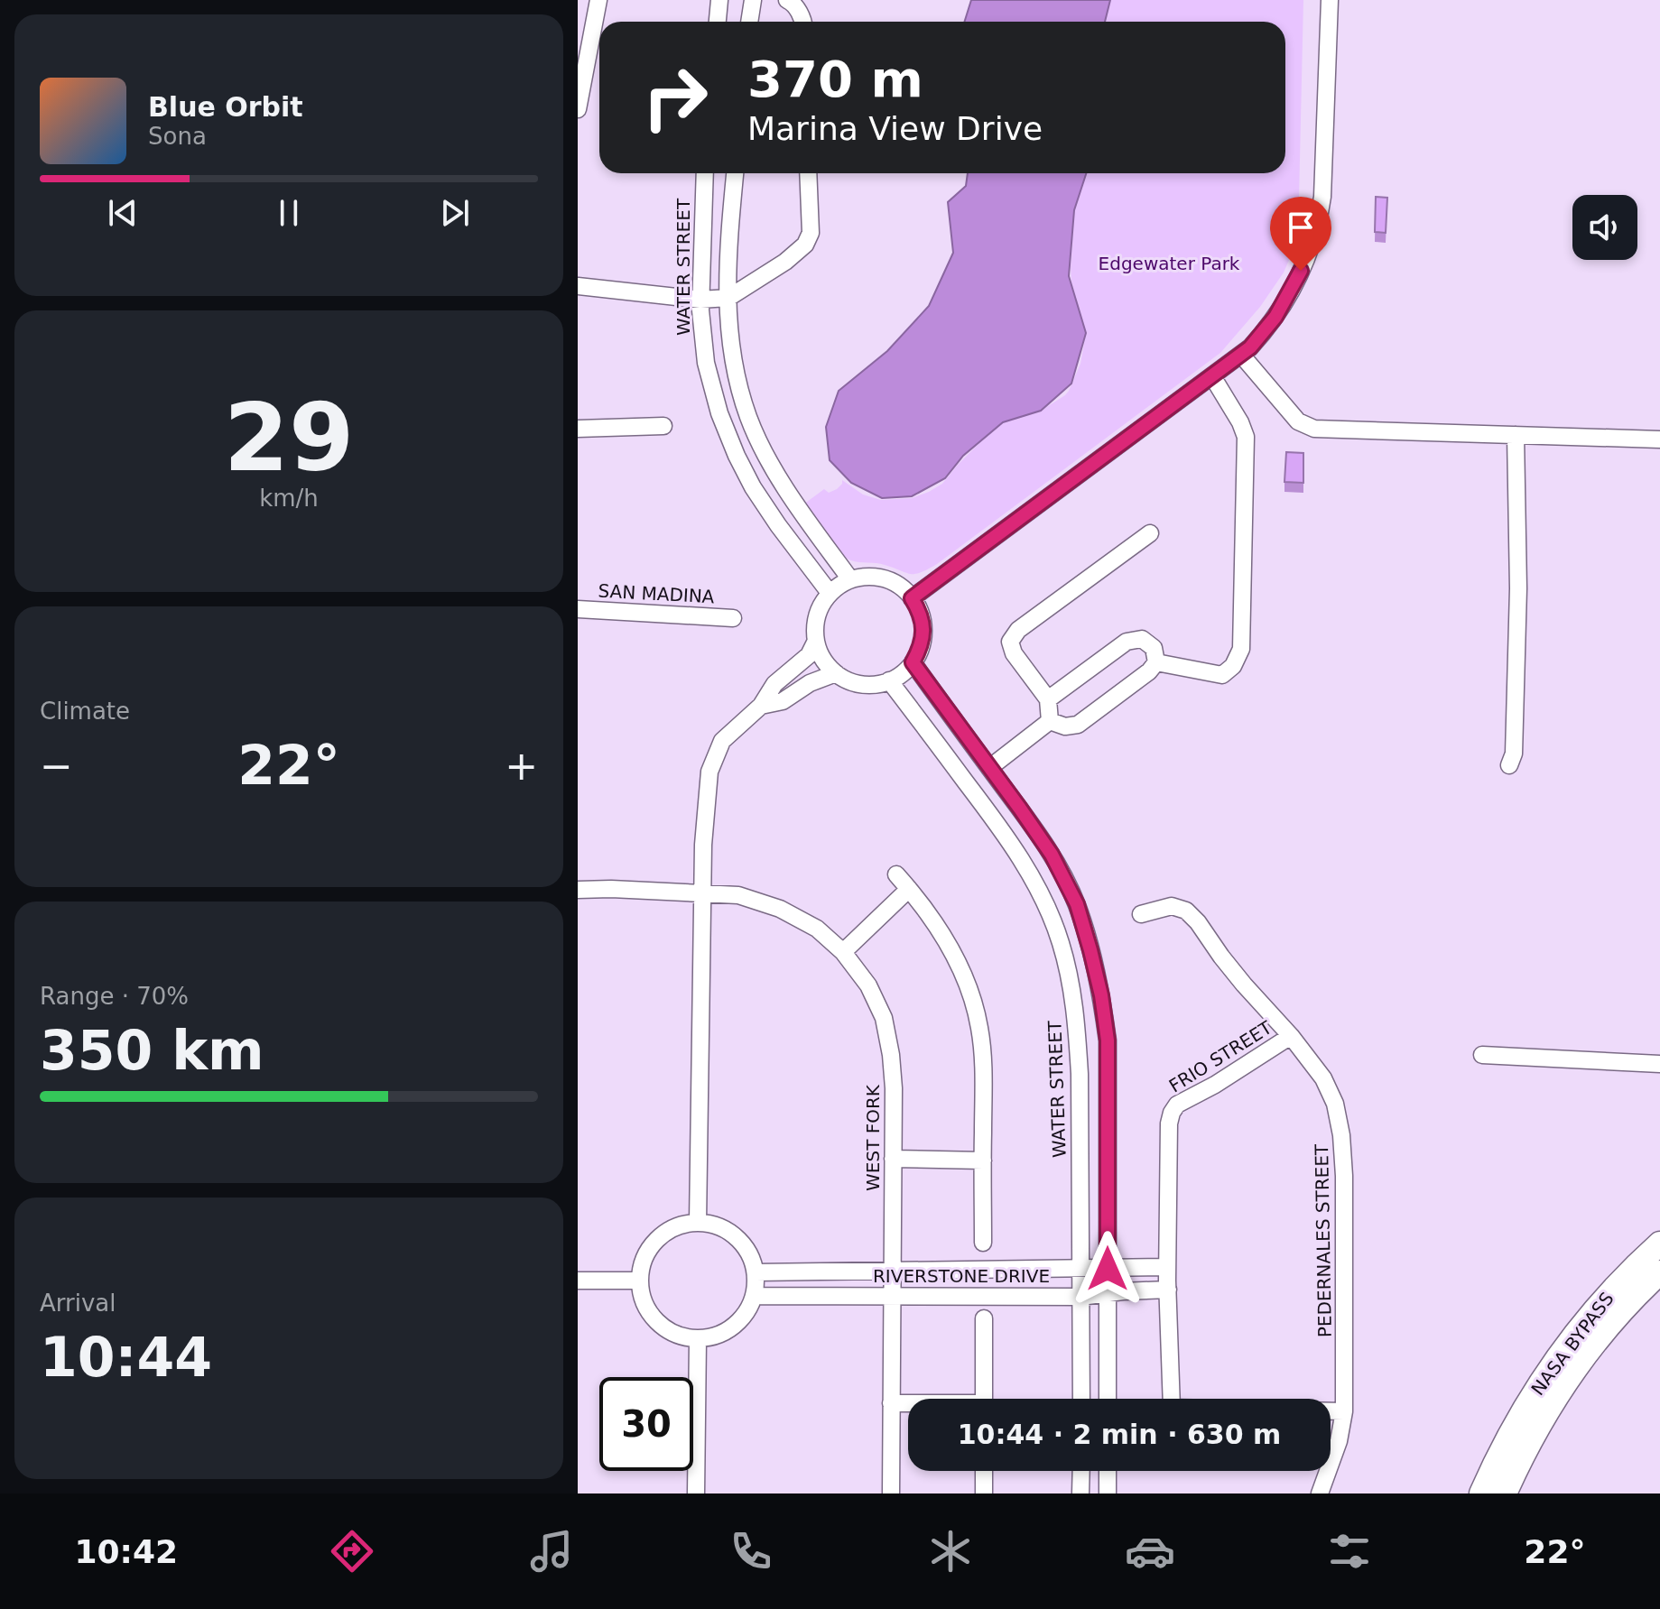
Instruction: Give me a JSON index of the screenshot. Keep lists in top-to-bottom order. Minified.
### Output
{"streets":{"highway":["NASA BYPASS"],"street":["WATER STREET","SAN MADINA","FRIO STREET","WEST FORK","PEDERNALES STREET","RIVERSTONE DRIVE"]},"crossings":[["WATER STREET","RIVERSTONE DRIVE"],["FRIO STREET","PEDERNALES STREET"],["FRIO STREET","RIVERSTONE DRIVE"],["WEST FORK","RIVERSTONE DRIVE"]],"parks":["Edgewater Park"],"page":{"turn":["370 m","Marina View Drive"],"song":["Blue Orbit","Sona"],"tile":[["29","km/h"],"Climate",["Range · 70%","350 km"],["Arrival","10:44"]],"heat":["−","22°","+"],"limit":"30","trip":"10:44 · 2 min · 630 m","tabs":["10:42","22°"]}}
